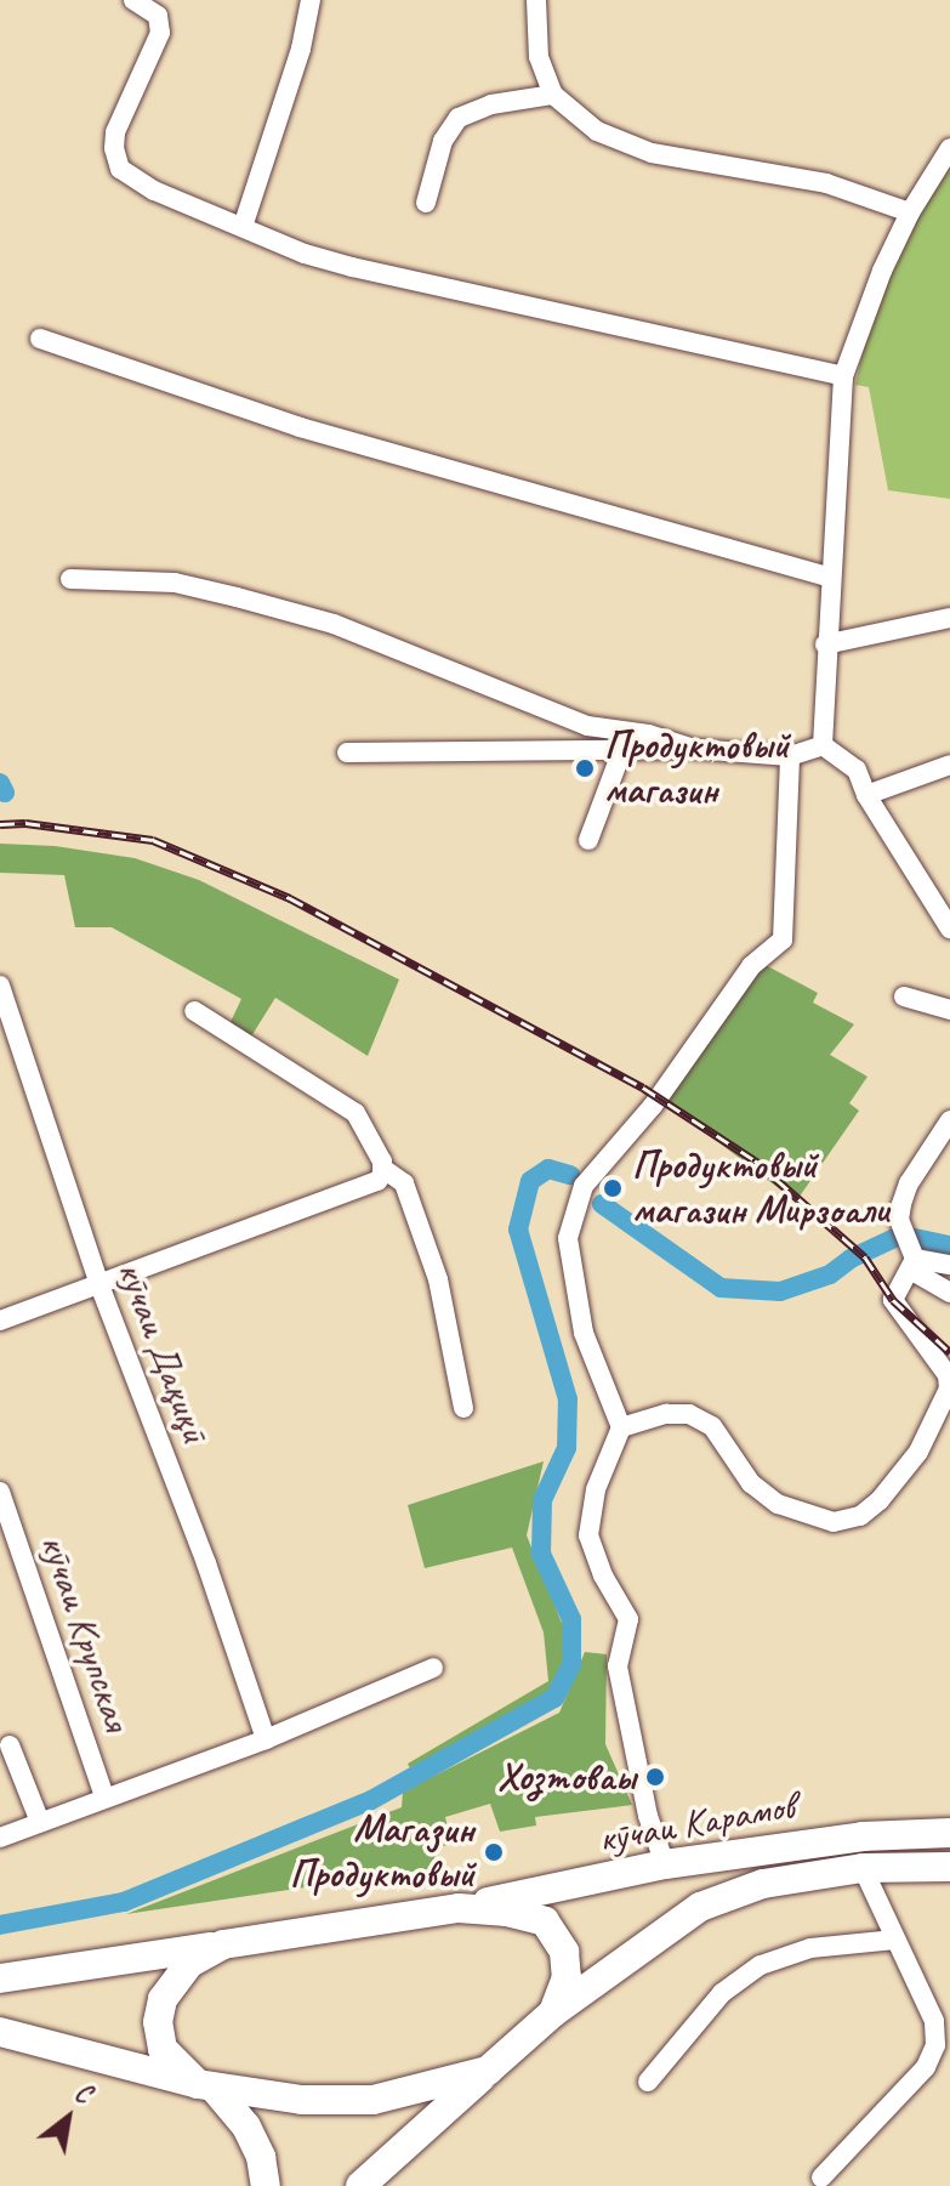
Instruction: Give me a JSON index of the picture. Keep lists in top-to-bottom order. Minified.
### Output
{"streets":{"main road":["кӯчаи Карамов"],"street":["кӯчаи Дақиқӣ","кӯчаи Крупская"]},"places":["Продуктовый магазин","Продуктовый магазин Мирзоали","Хозтоваы","Магазин Продуктовый"],"north":"top right"}
